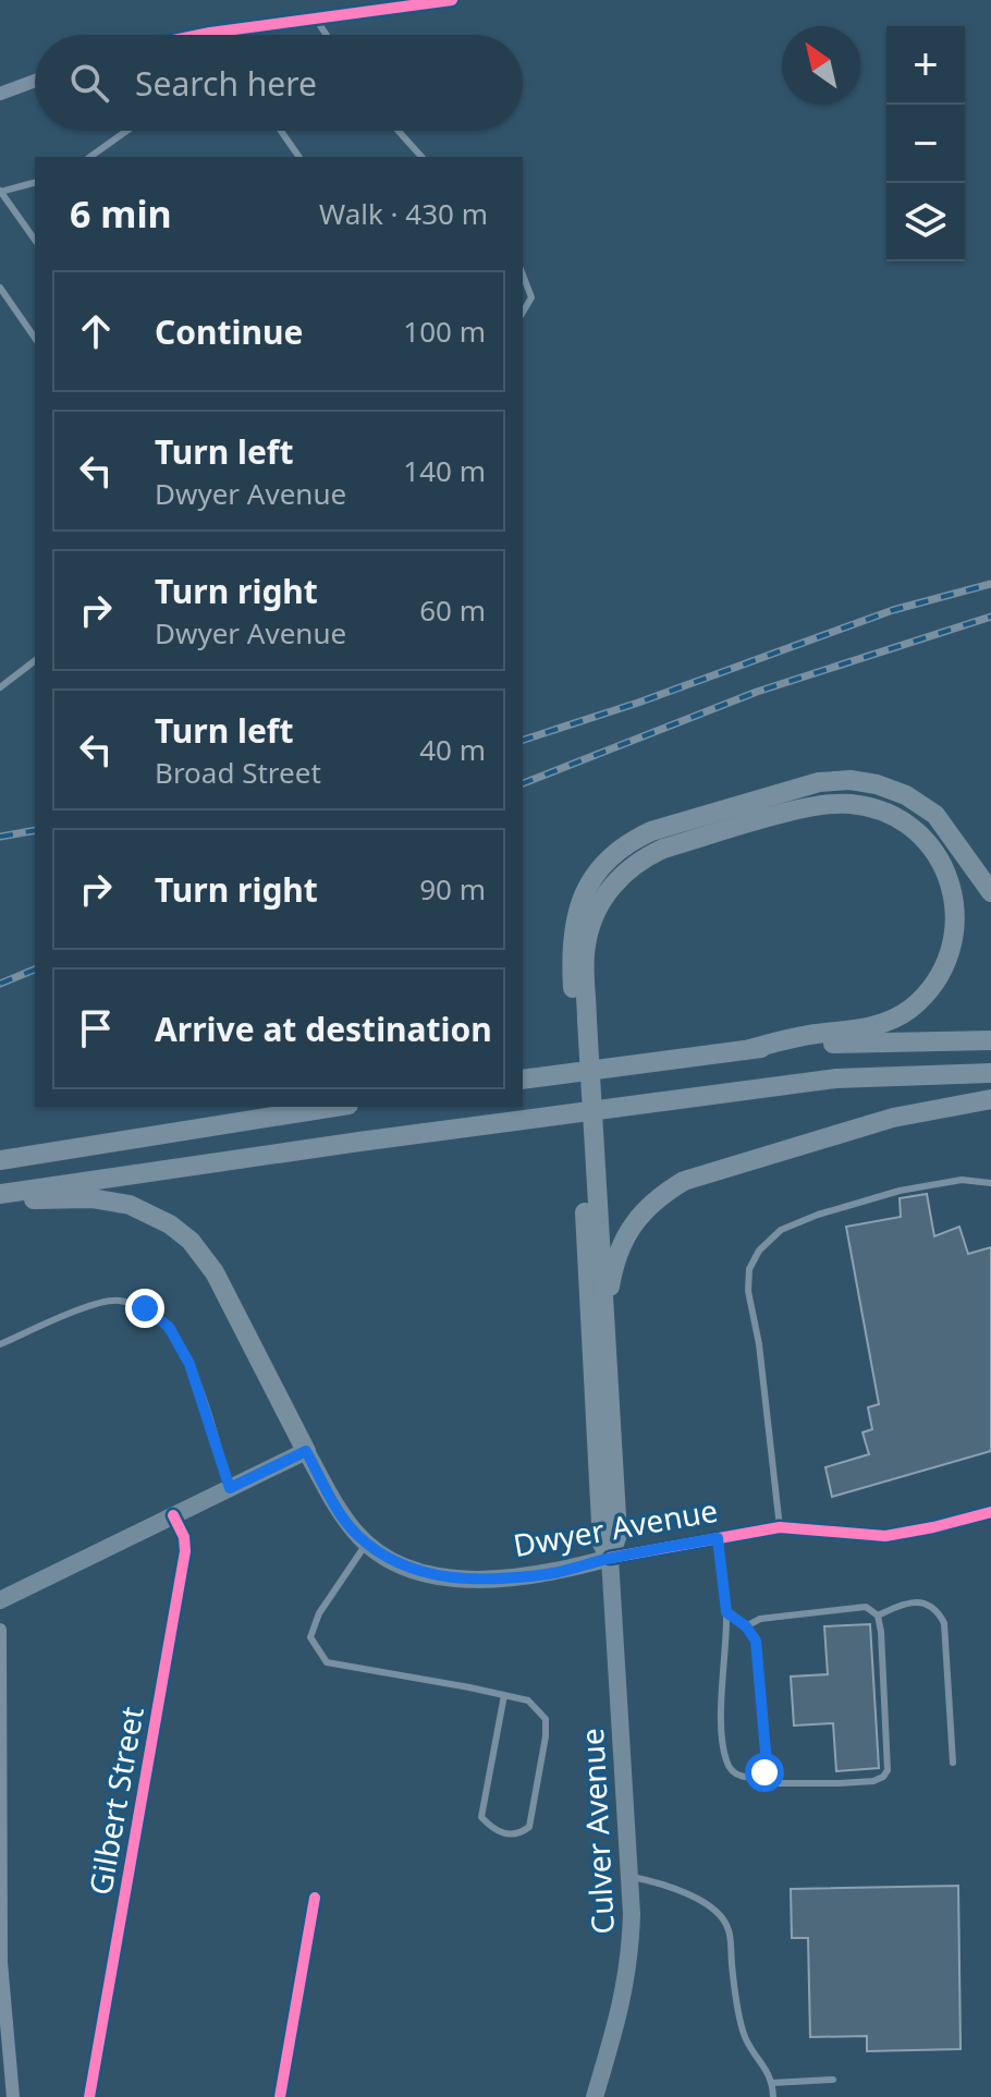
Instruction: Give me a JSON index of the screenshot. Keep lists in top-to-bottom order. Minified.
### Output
{"streets":{"main road":["Dwyer Avenue","Culver Avenue"],"street":["Gilbert Street"]},"crossings":[["Dwyer Avenue","Culver Avenue"]],"north":"top left","page":{"map_buttons":["+","−"],"search":"Search here","heading":["6 min","Walk · 430 m"],"list":[["Continue","100 m"],["Turn left","Dwyer Avenue","140 m"],["Turn right","Dwyer Avenue","60 m"],["Turn left","Broad Street","40 m"],["Turn right","90 m"],"Arrive at destination"]}}
